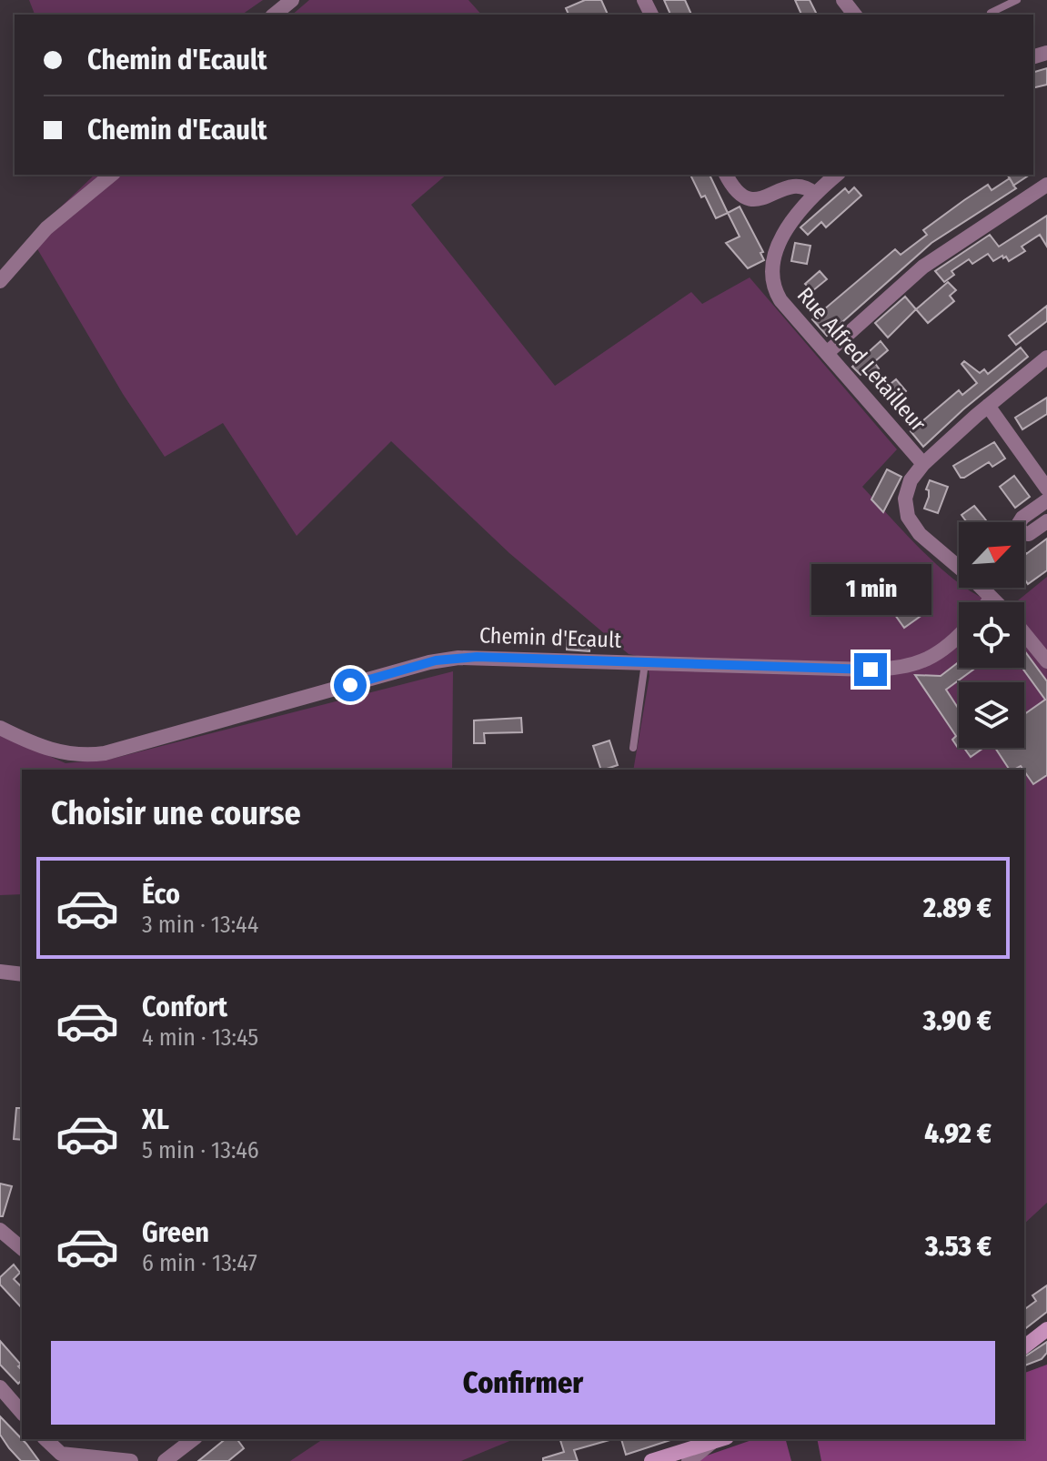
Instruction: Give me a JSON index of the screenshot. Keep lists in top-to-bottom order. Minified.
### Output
{"streets":{"street":["Rue Alfred Letailleur","Chemin d'Ecault"]},"north":"top right","page":{"banner":["Chemin d'Ecault","Chemin d'Ecault"],"bubble":"1 min","heading":"Choisir une course","list":[{"name":"Éco","note":"3 min · 13:44","value":"2.89 €"},{"name":"Confort","note":"4 min · 13:45","value":"3.90 €"},{"name":"XL","note":"5 min · 13:46","value":"4.92 €"},{"name":"Green","note":"6 min · 13:47","value":"3.53 €"}],"buttons":"Confirmer"}}
